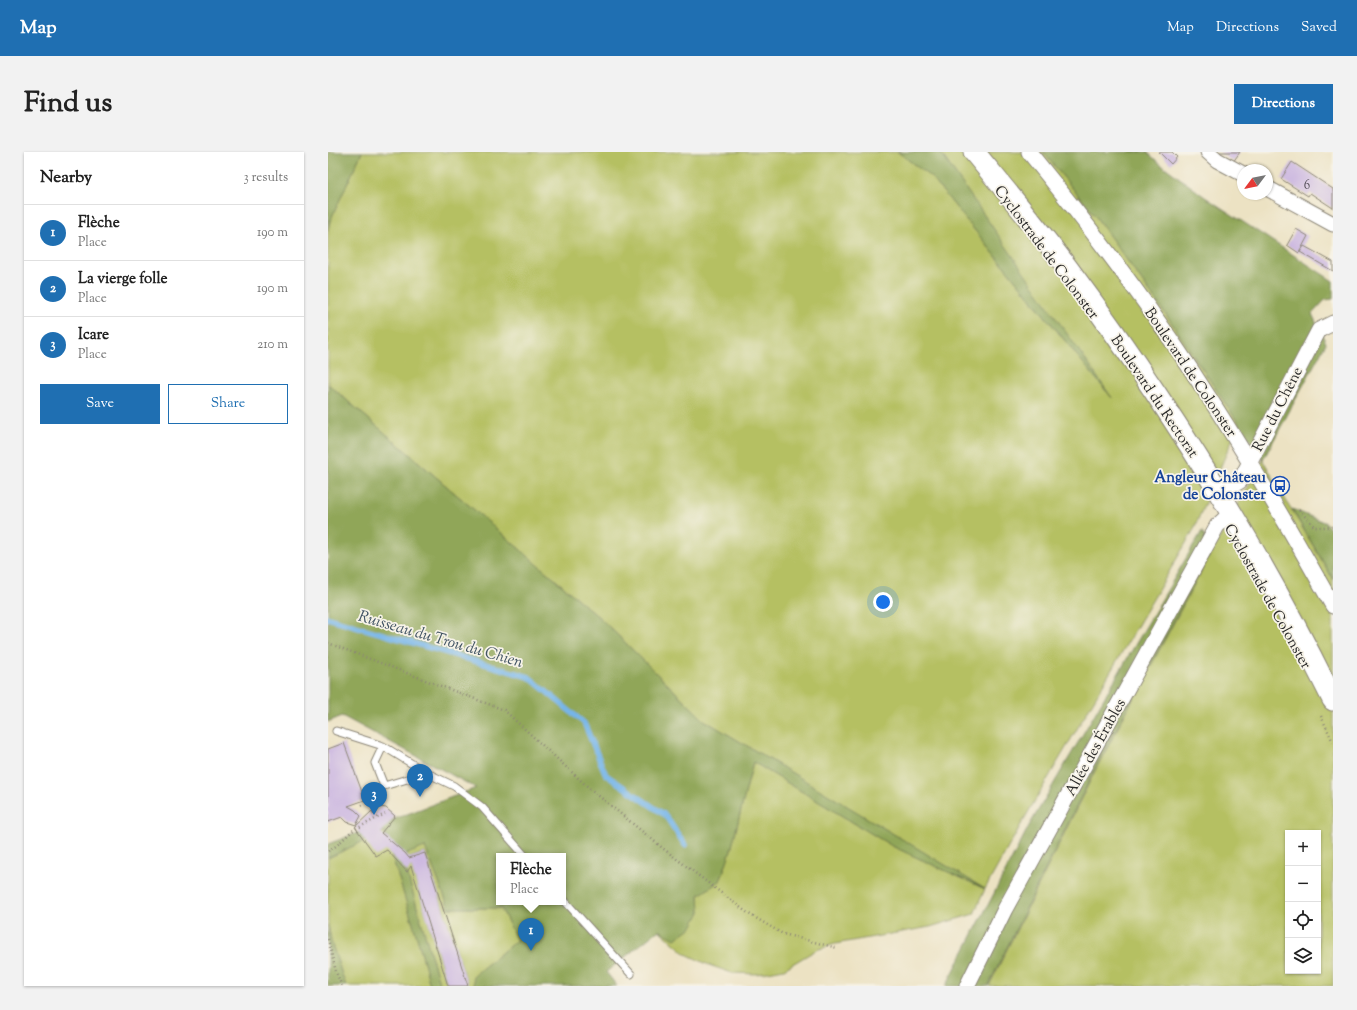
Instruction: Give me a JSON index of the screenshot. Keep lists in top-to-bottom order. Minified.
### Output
{"streets":{"main road":["Boulevard du Rectorat"],"street":["Boulevard de Colonster","Rue du Chêne","Allée des Érables"]},"crossings":[["Boulevard de Colonster","Rue du Chêne"],["Boulevard du Rectorat","Rue du Chêne"],["Boulevard du Rectorat","Allée des Érables"]],"water":["Ruisseau du Trou du Chien"],"places":{"bus stop":["Angleur Château de Colonster"]},"house_numbers":["6"],"north":"bottom left","page":{"header":"Map","nav":["Map","Directions","Saved"],"title":"Find us","buttons":["Directions",["Save","Share"]],"heading":["Nearby","3 results"],"list":[{"mark":"1","name":"Flèche","note":"Place","value":"190 m"},{"mark":"2","name":"La vierge folle","note":"Place","value":"190 m"},{"mark":"3","name":"Icare","note":"Place","value":"210 m"}],"pins":["2","3","1"],"map_buttons":["+","−"],"popup":["Flèche","Place"]}}
